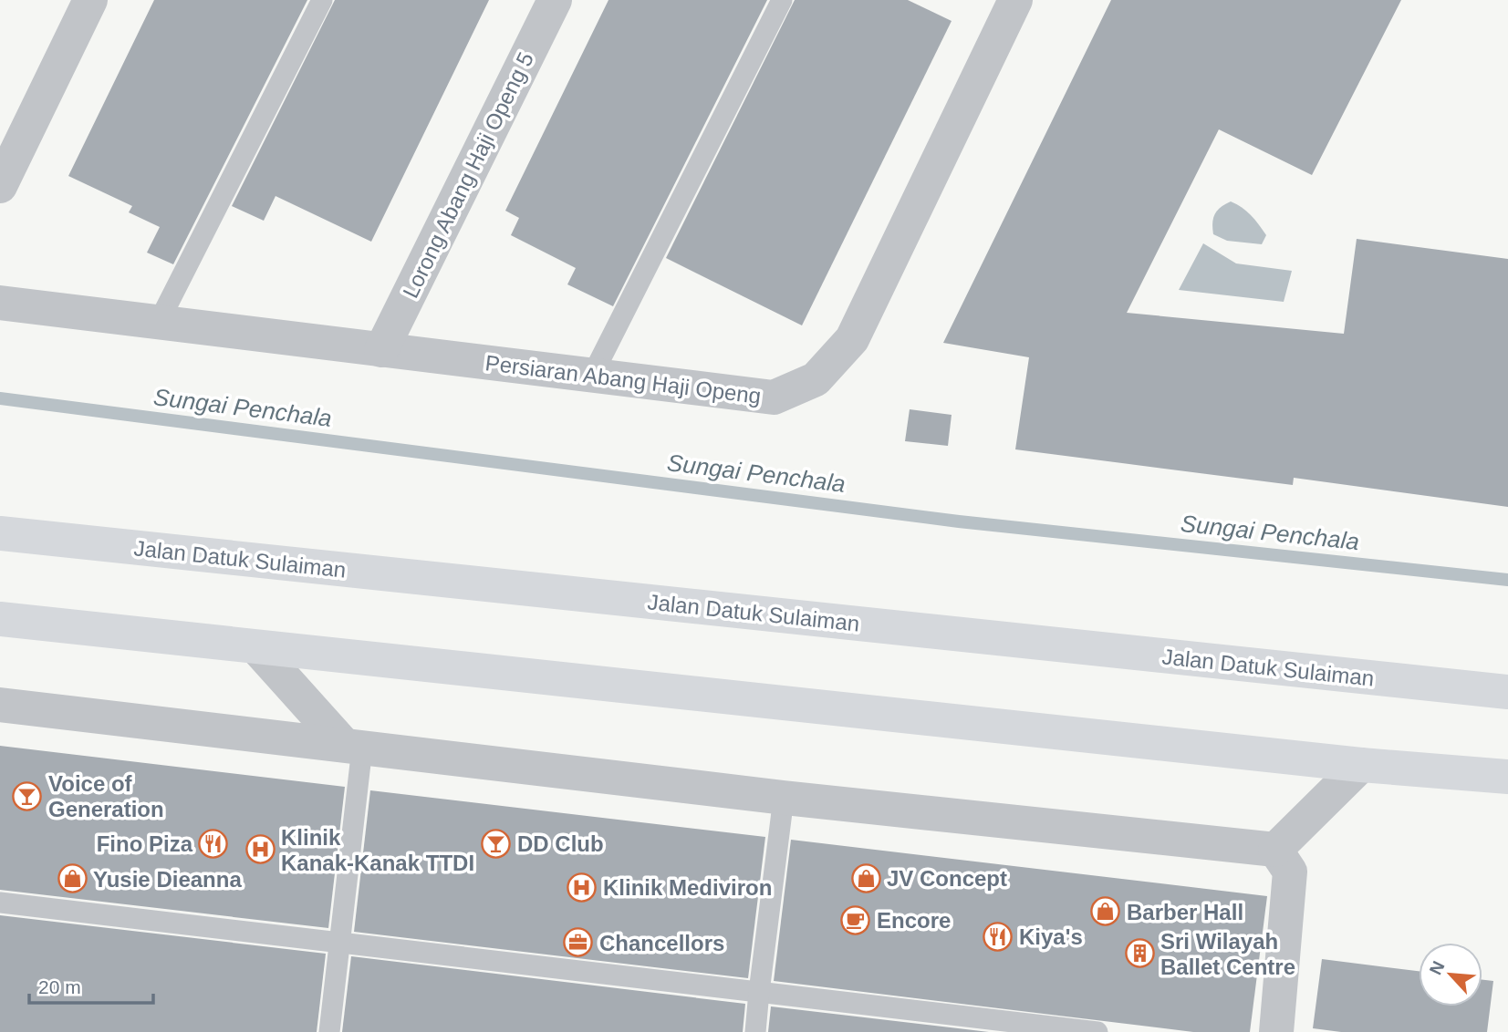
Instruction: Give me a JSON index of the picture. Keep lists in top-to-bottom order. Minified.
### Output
{"streets":{"main road":["Jalan Datuk Sulaiman"],"street":["Lorong Abang Haji Openg 5","Persiaran Abang Haji Openg"]},"crossings":[["Lorong Abang Haji Openg 5","Persiaran Abang Haji Openg"]],"water":["Sungai Penchala"],"places":{"bar":["Voice of Generation","DD Club"],"restaurant":["Fino Piza","Kiya's"],"hospital":["Klinik Kanak-Kanak TTDI","Klinik Mediviron"],"shop":["JV Concept","Yusie Dieanna","Barber Hall"],"cafe":["Encore"],"office":["Chancellors"],"building":["Sri Wilayah Ballet Centre"]},"scale_bar":"20 m","north":"top left"}
